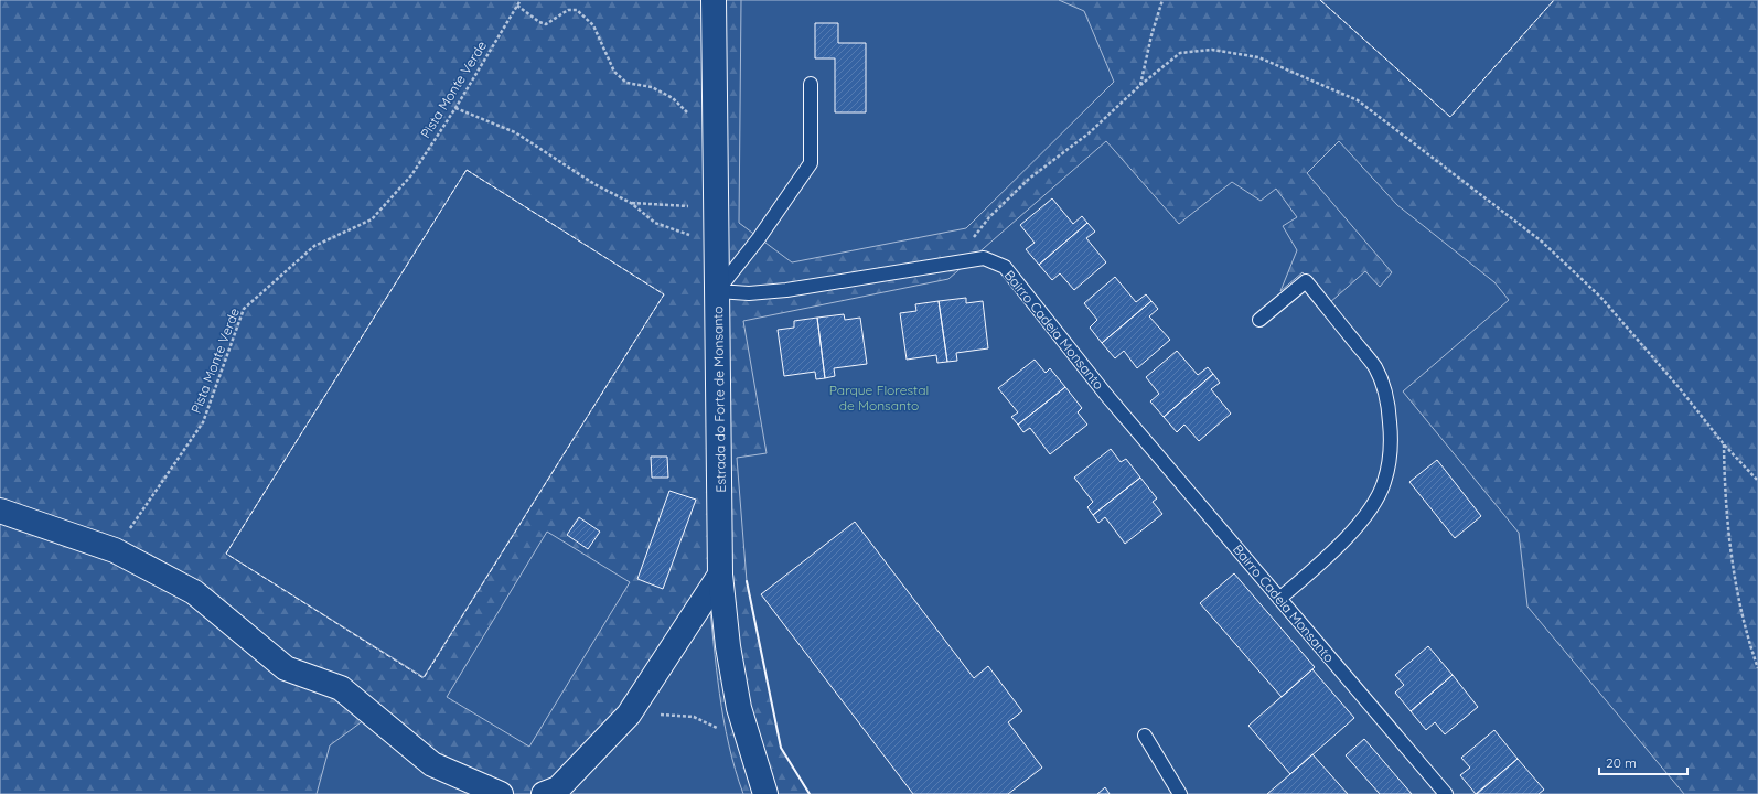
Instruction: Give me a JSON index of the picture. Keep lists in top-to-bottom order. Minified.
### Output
{"streets":{"street":["Estrada do Forte de Monsanto"],"lane":["Bairro Cadeia Monsanto"],"path":["Pista Monte Verde"]},"crossings":[["Bairro Cadeia Monsanto","Estrada do Forte de Monsanto"]],"parks":["Parque Florestal de Monsanto"],"scale_bar":"20 m"}
